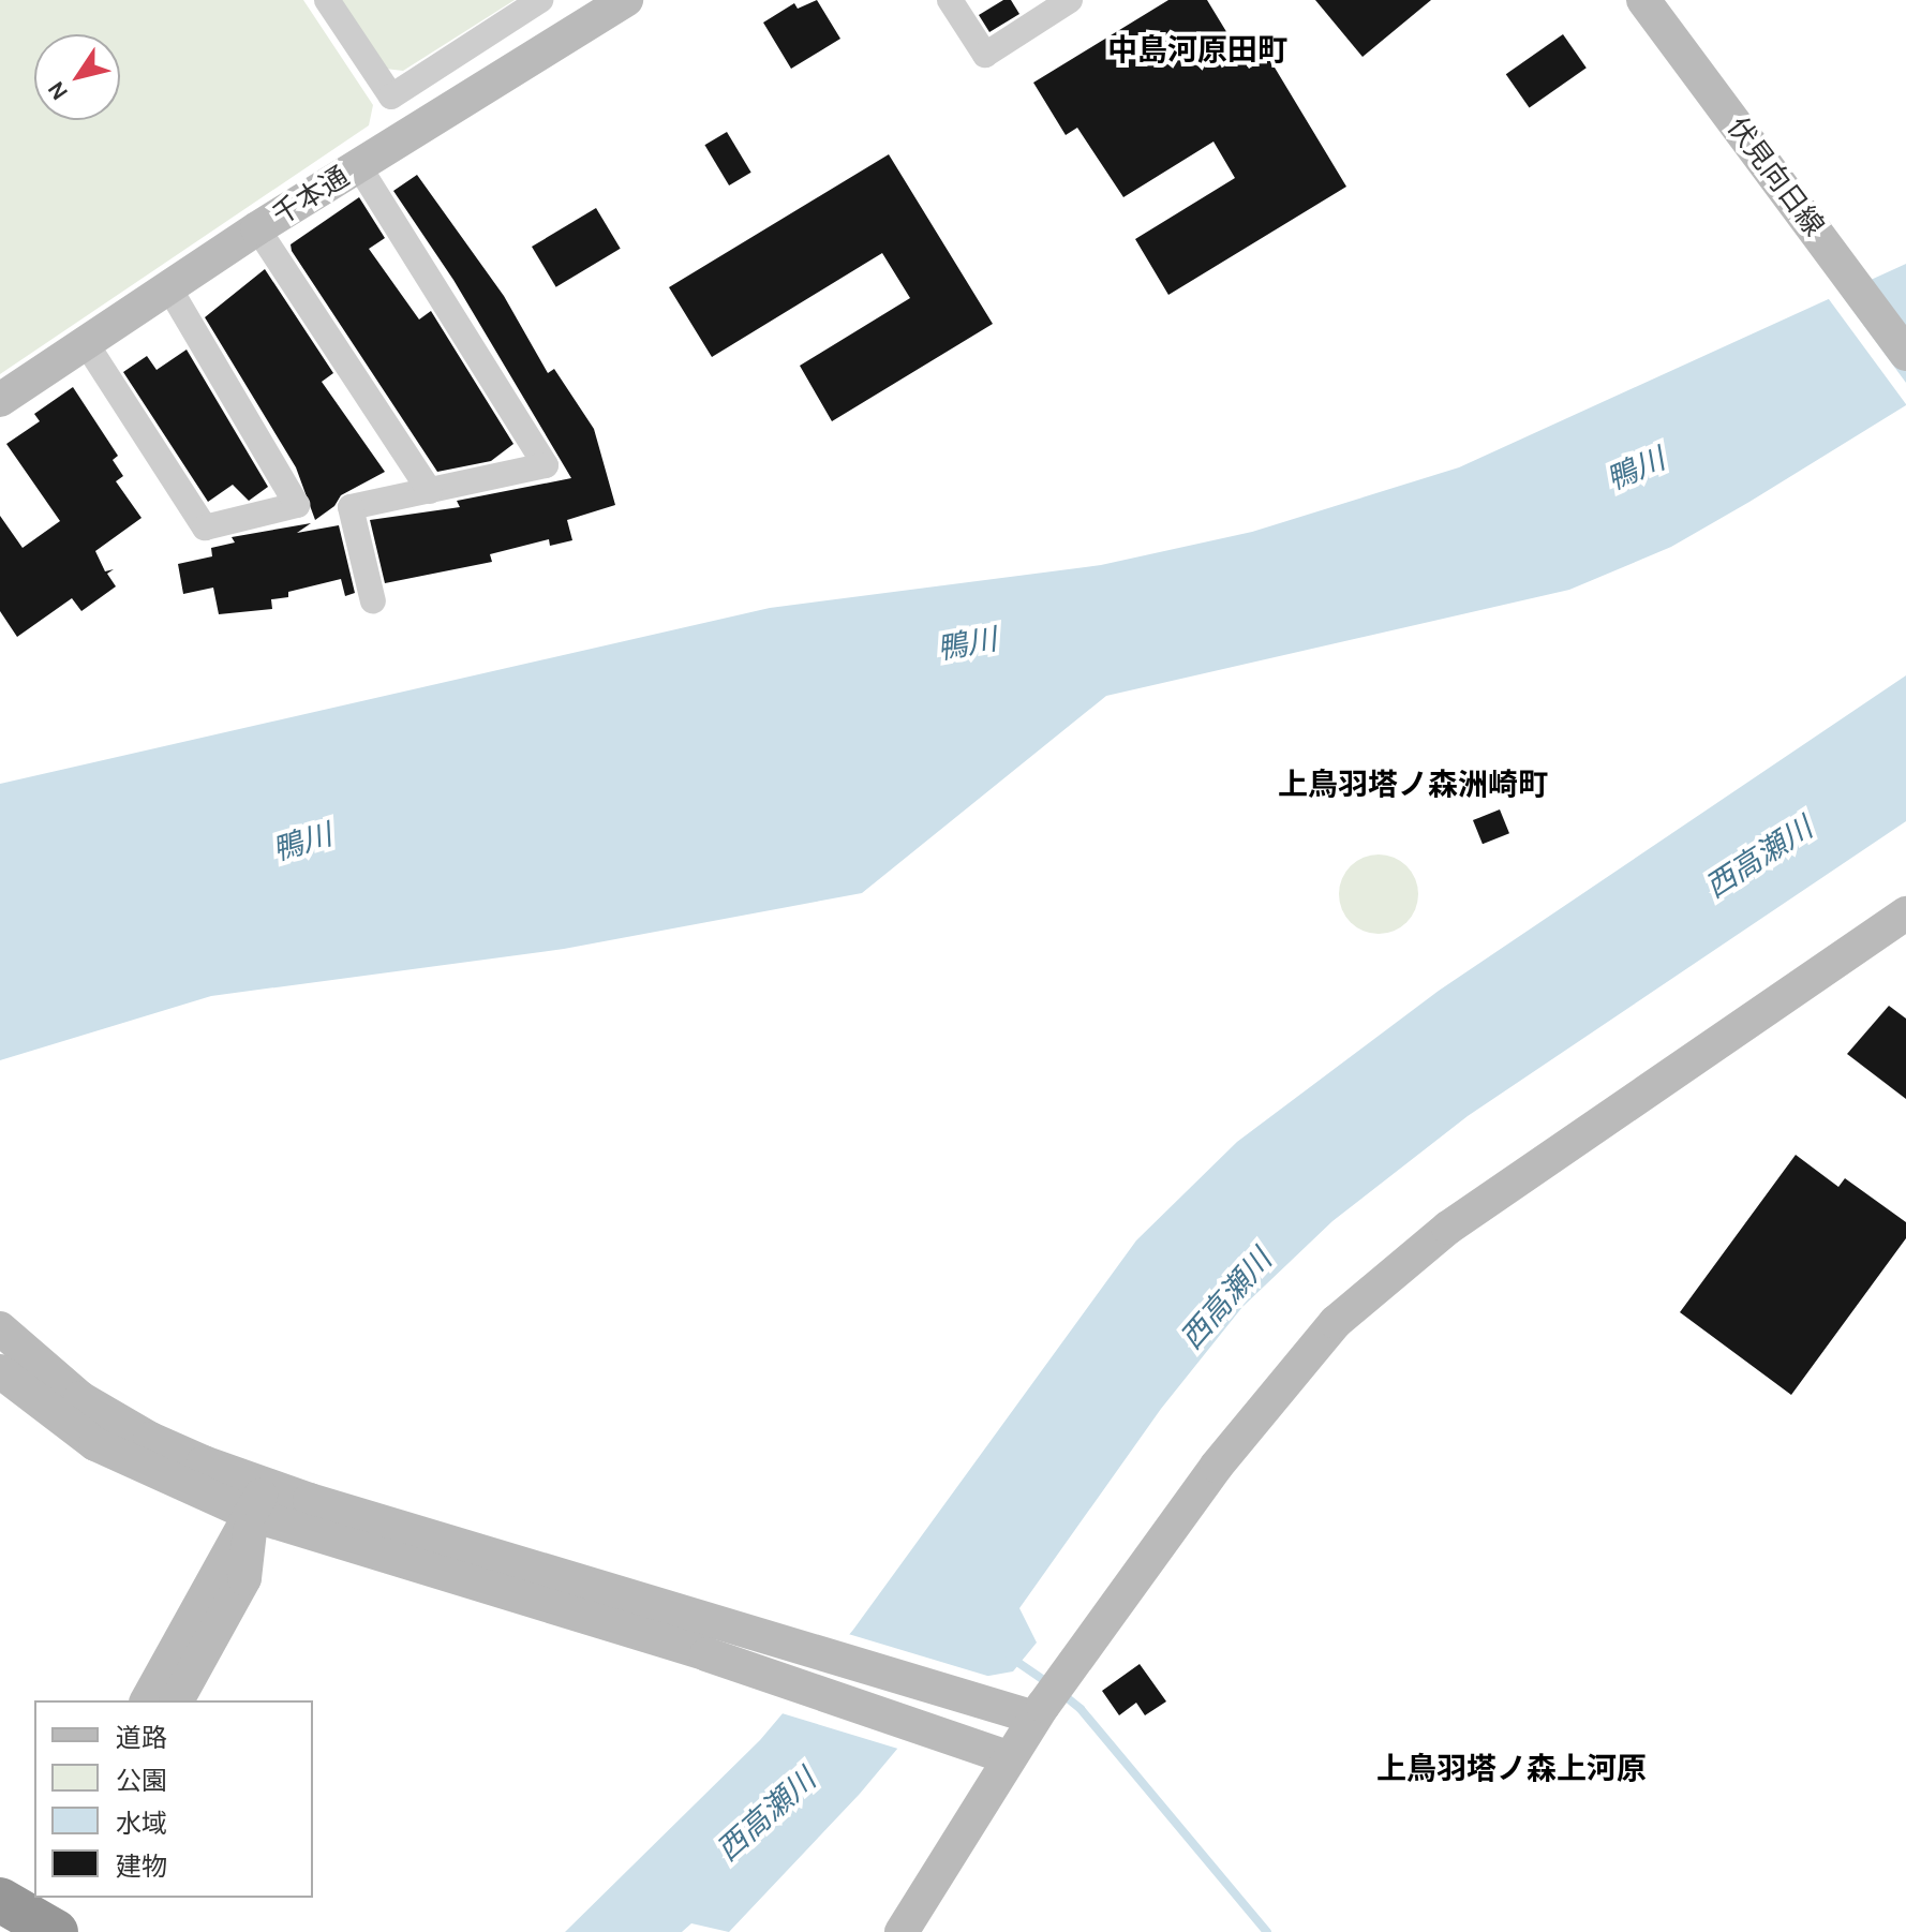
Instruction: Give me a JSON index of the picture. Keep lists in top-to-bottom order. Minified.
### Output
{"streets":{"street":["伏見向日線","千本通"]},"districts":["中島河原田町","上鳥羽塔ノ森洲崎町","上鳥羽塔ノ森上河原"],"water":["鴨川","西高瀬川"],"legend":["道路","公園","水域","建物"],"north":"bottom left"}
